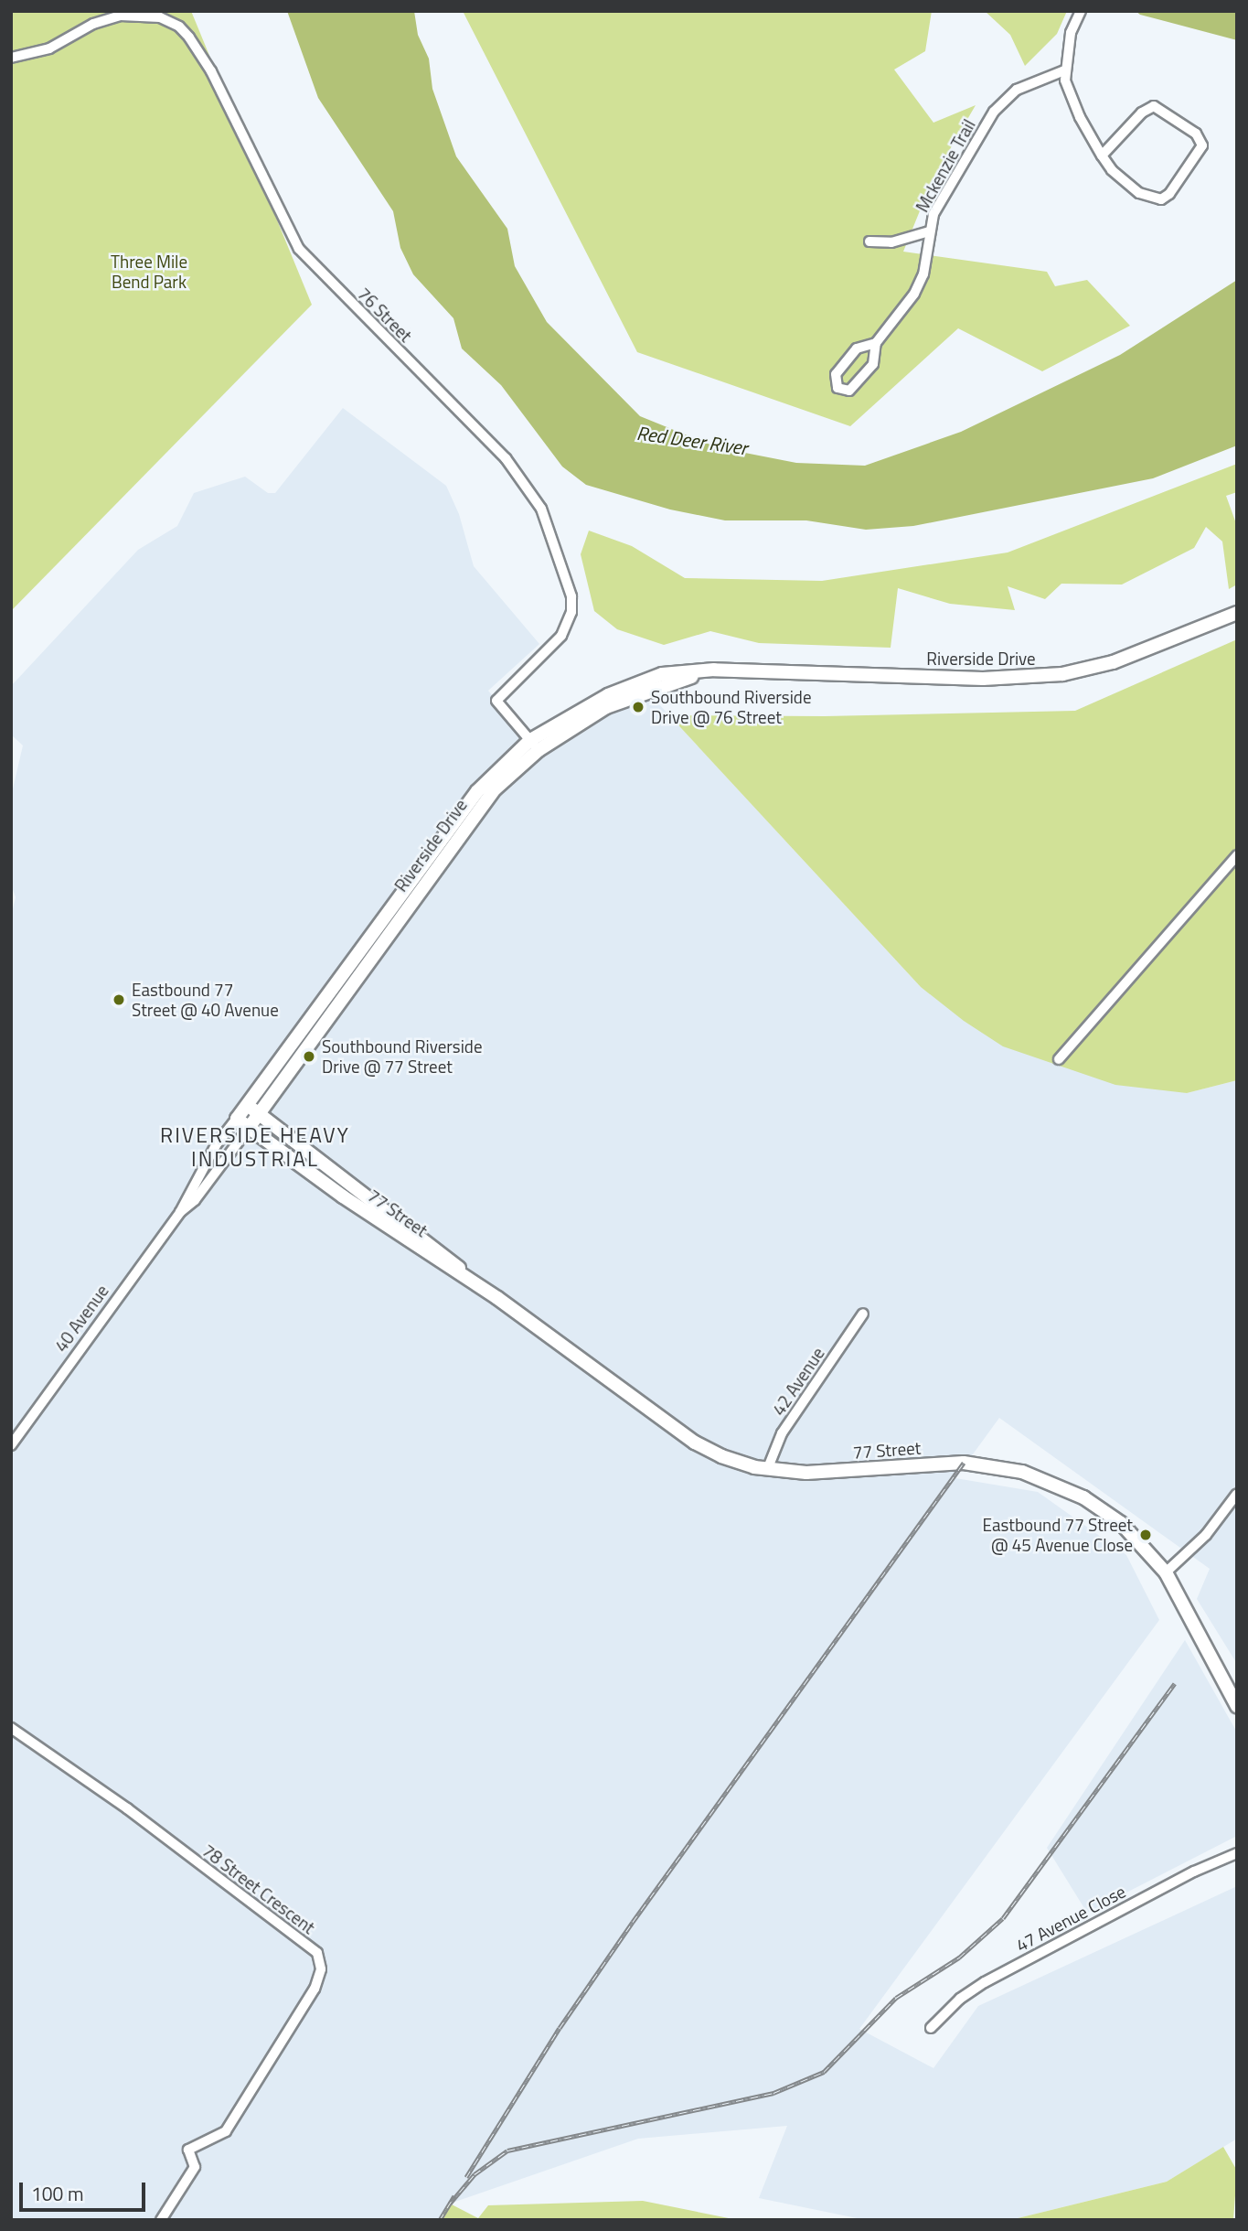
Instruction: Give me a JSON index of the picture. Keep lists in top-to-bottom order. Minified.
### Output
{"streets":{"main road":["Riverside Drive","77 Street","40 Avenue"],"street":["Mckenzie Trail","76 Street","42 Avenue","78 Street Crescent","47 Avenue Close"]},"crossings":[["76 Street","Riverside Drive"],["Riverside Drive","77 Street"],["Riverside Drive","40 Avenue"],["77 Street","40 Avenue"],["77 Street","42 Avenue"]],"districts":["RIVERSIDE HEAVY INDUSTRIAL"],"water":["Red Deer River"],"parks":["Three Mile Bend Park"],"places":["Southbound Riverside Drive @ 76 Street","Eastbound 77 Street @ 40 Avenue","Southbound Riverside Drive @ 77 Street","Eastbound 77 Street @ 45 Avenue Close"],"scale_bar":"100 m"}
